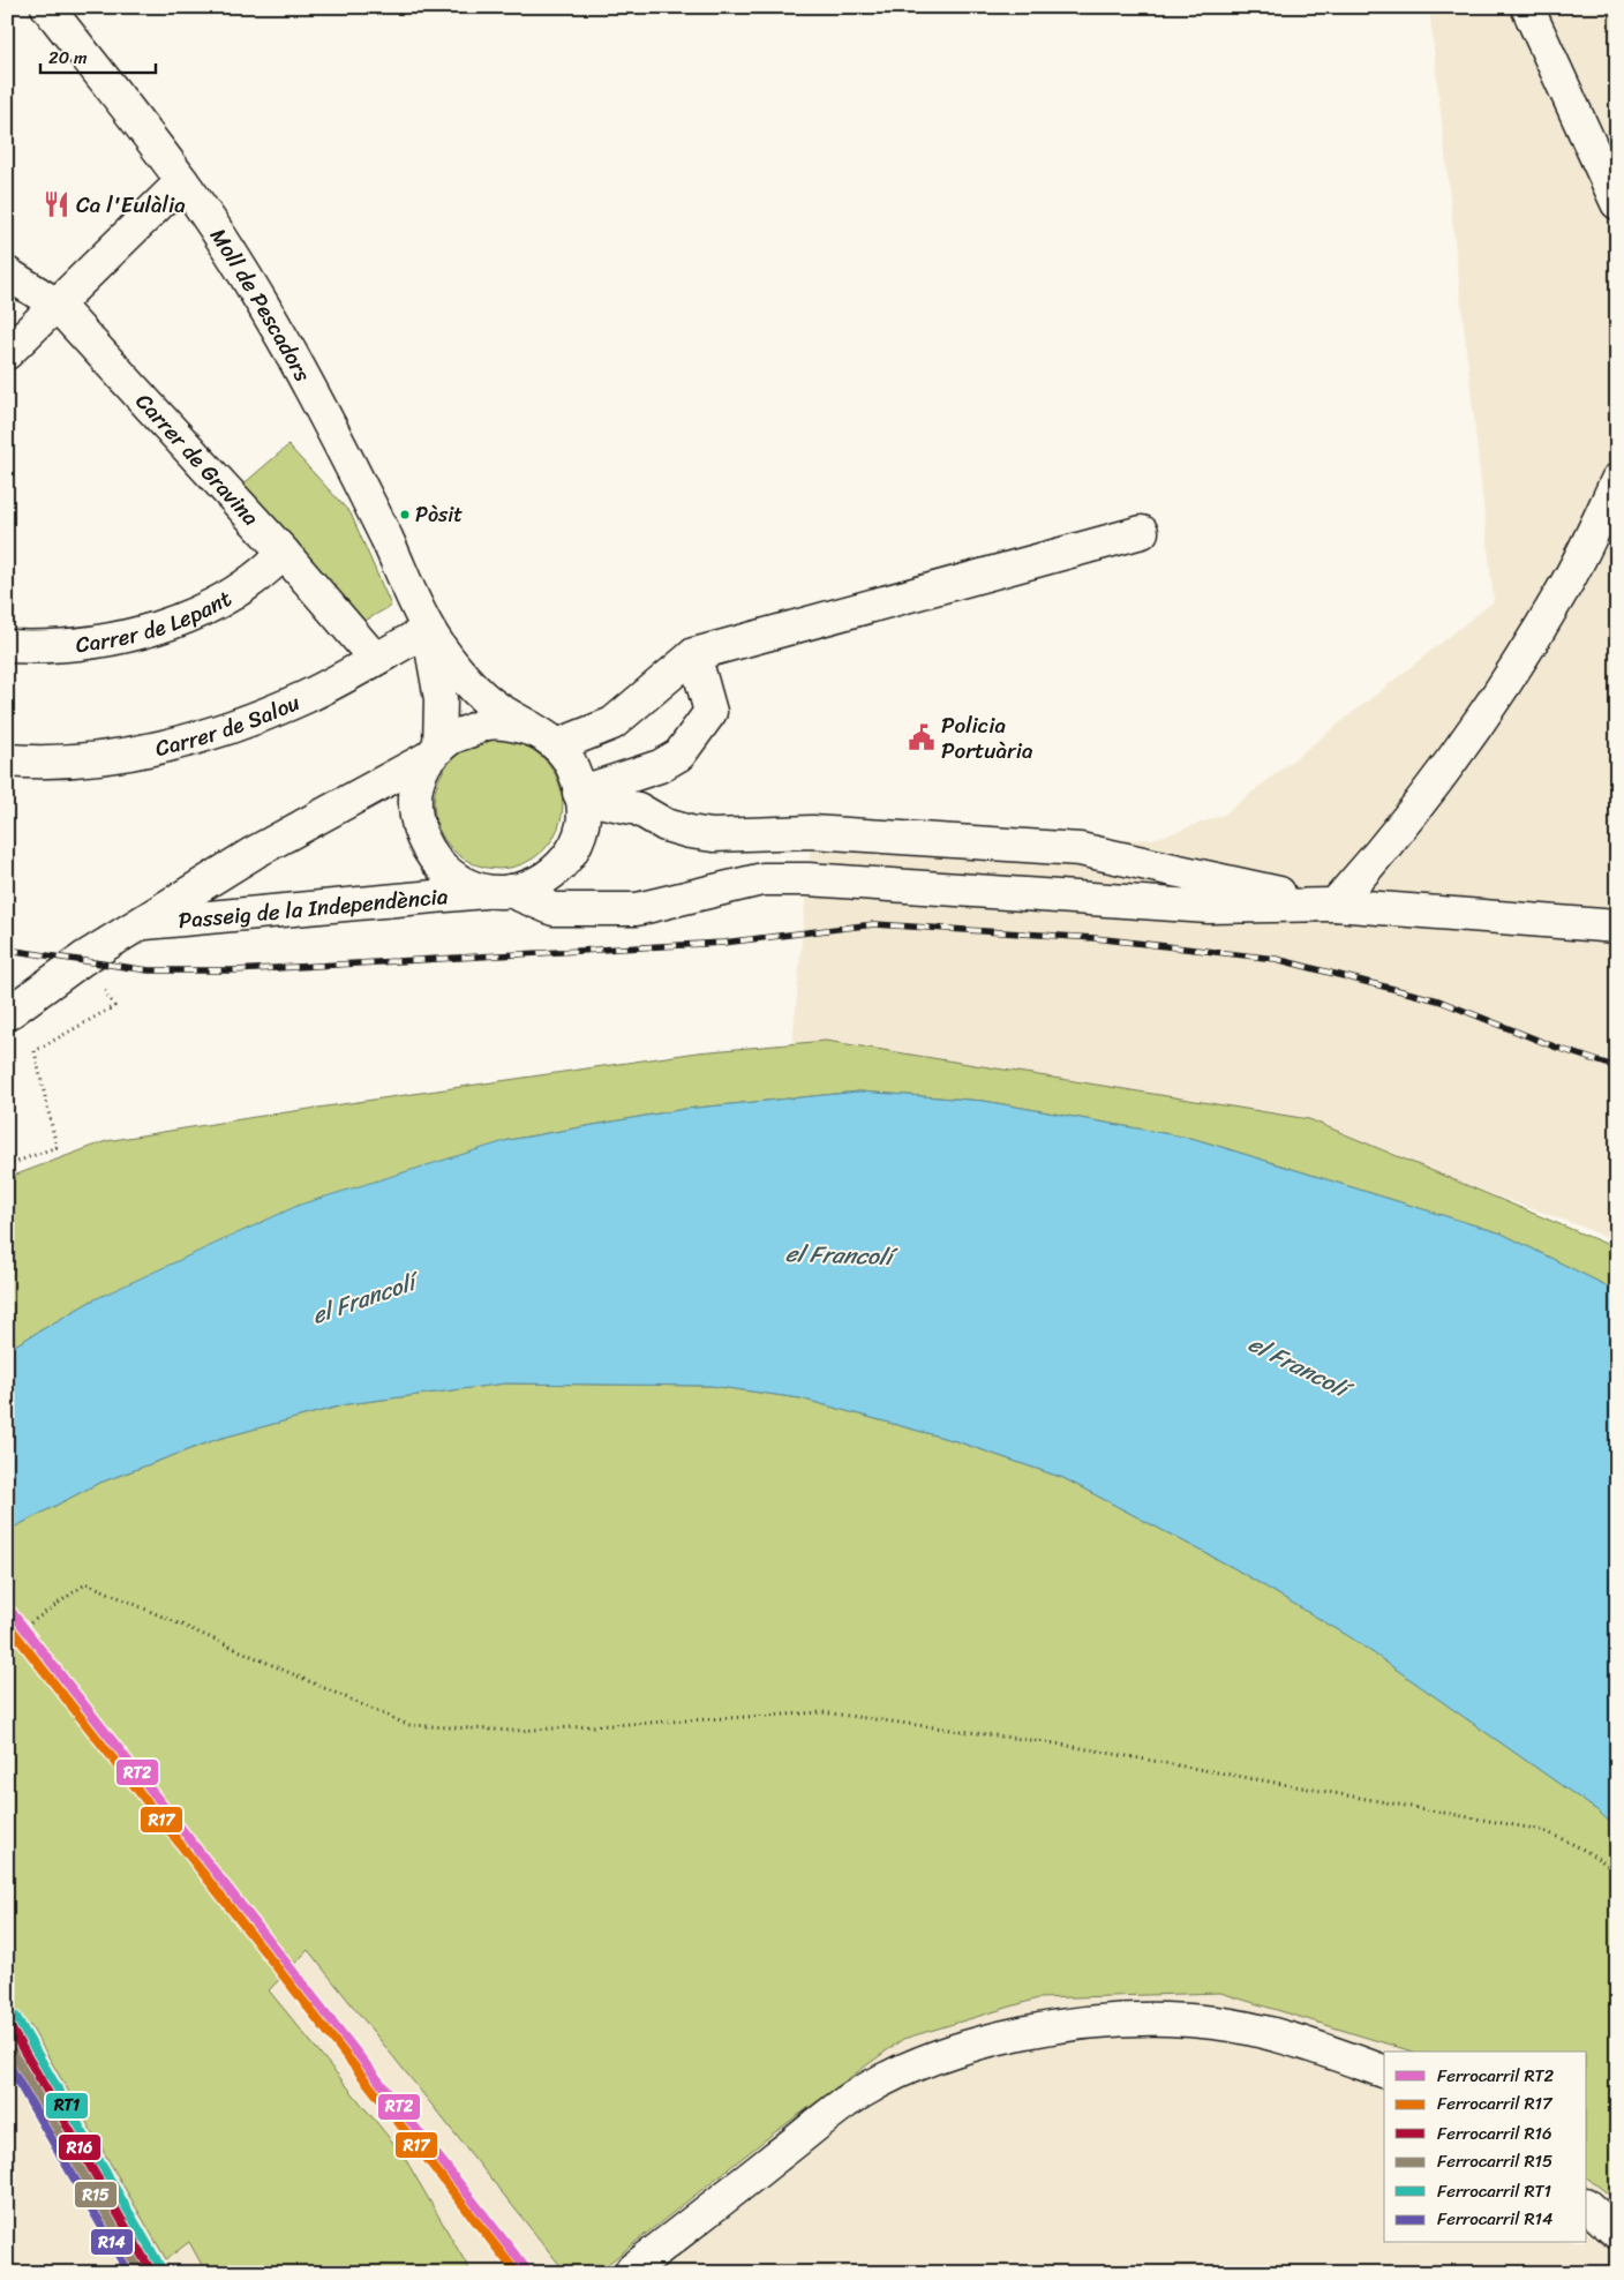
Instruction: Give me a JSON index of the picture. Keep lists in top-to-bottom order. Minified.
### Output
{"streets":{"street":["Moll de Pescadors","Carrer de Gravina","Carrer de Lepant","Carrer de Salou","Passeig de la Independència"]},"crossings":[["Moll de Pescadors","Carrer de Salou"],["Moll de Pescadors","Passeig de la Independència"],["Carrer de Gravina","Carrer de Lepant"],["Carrer de Gravina","Carrer de Salou"]],"water":["el Francolí"],"places":{"restaurant":["Ca l'Eulàlia"],"other":["Pòsit"],"public building":["Policia Portuària"]},"lines":["rail line RT2","rail line R17","rail line RT1","rail line R16","rail line R15","rail line R14"],"legend":["Ferrocarril RT2","Ferrocarril R17","Ferrocarril R16","Ferrocarril R15","Ferrocarril RT1","Ferrocarril R14"],"scale_bar":"20 m"}
